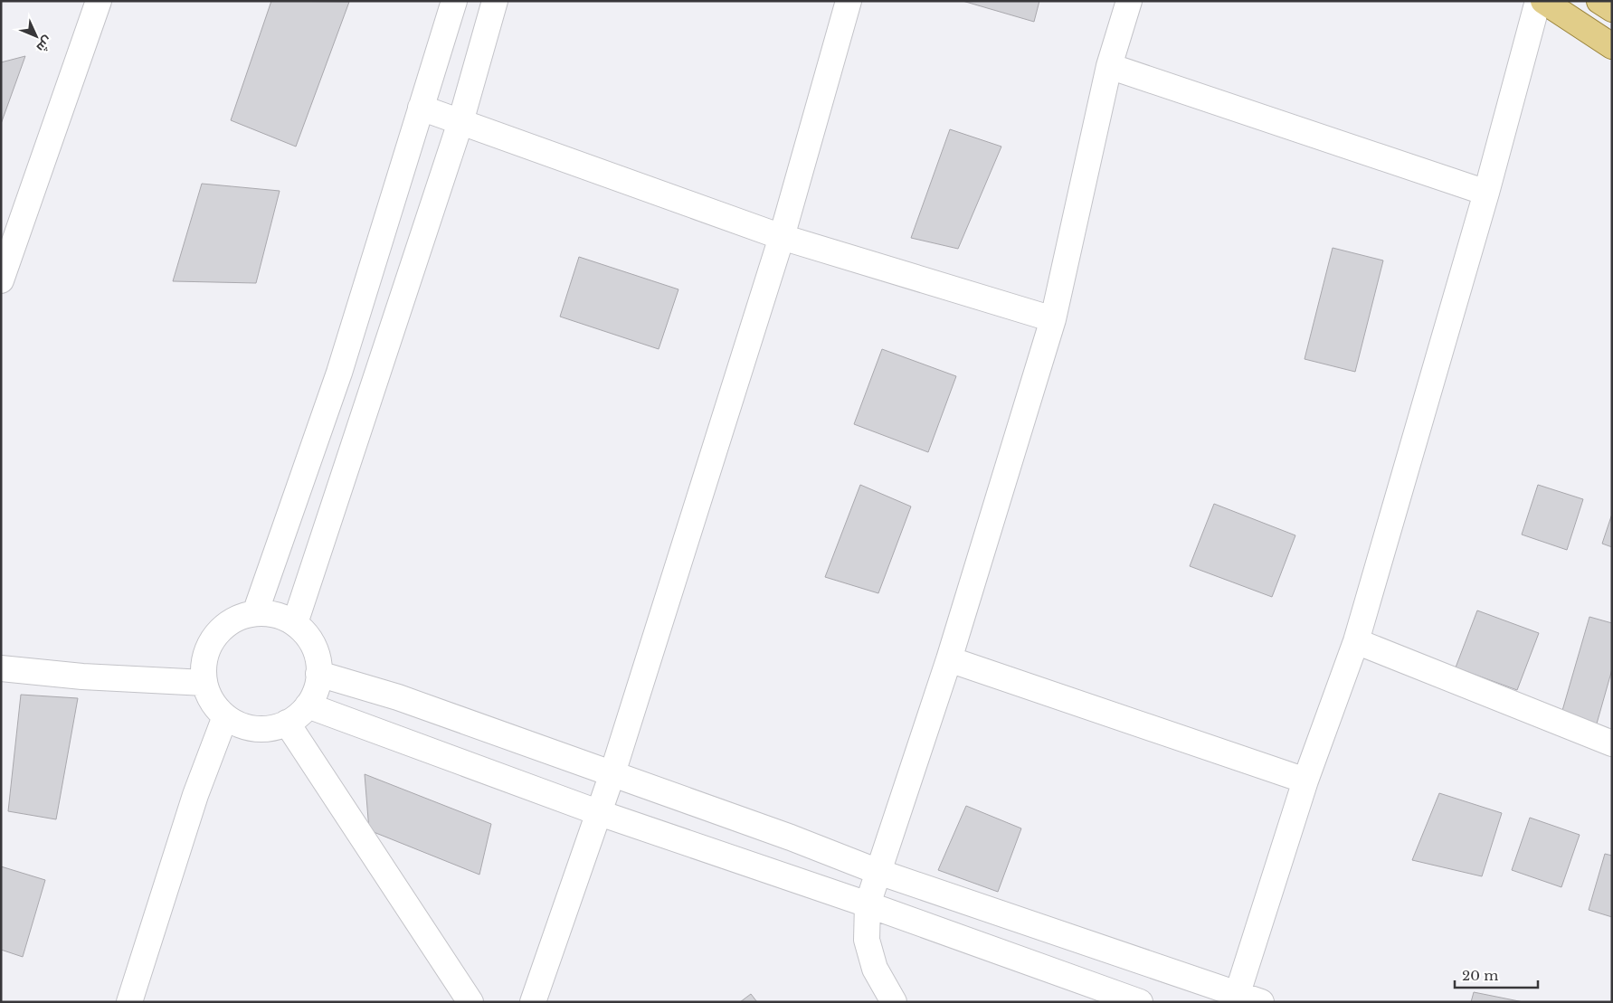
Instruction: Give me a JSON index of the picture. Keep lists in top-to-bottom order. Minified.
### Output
{"scale_bar":"20 m","north":"bottom right"}
